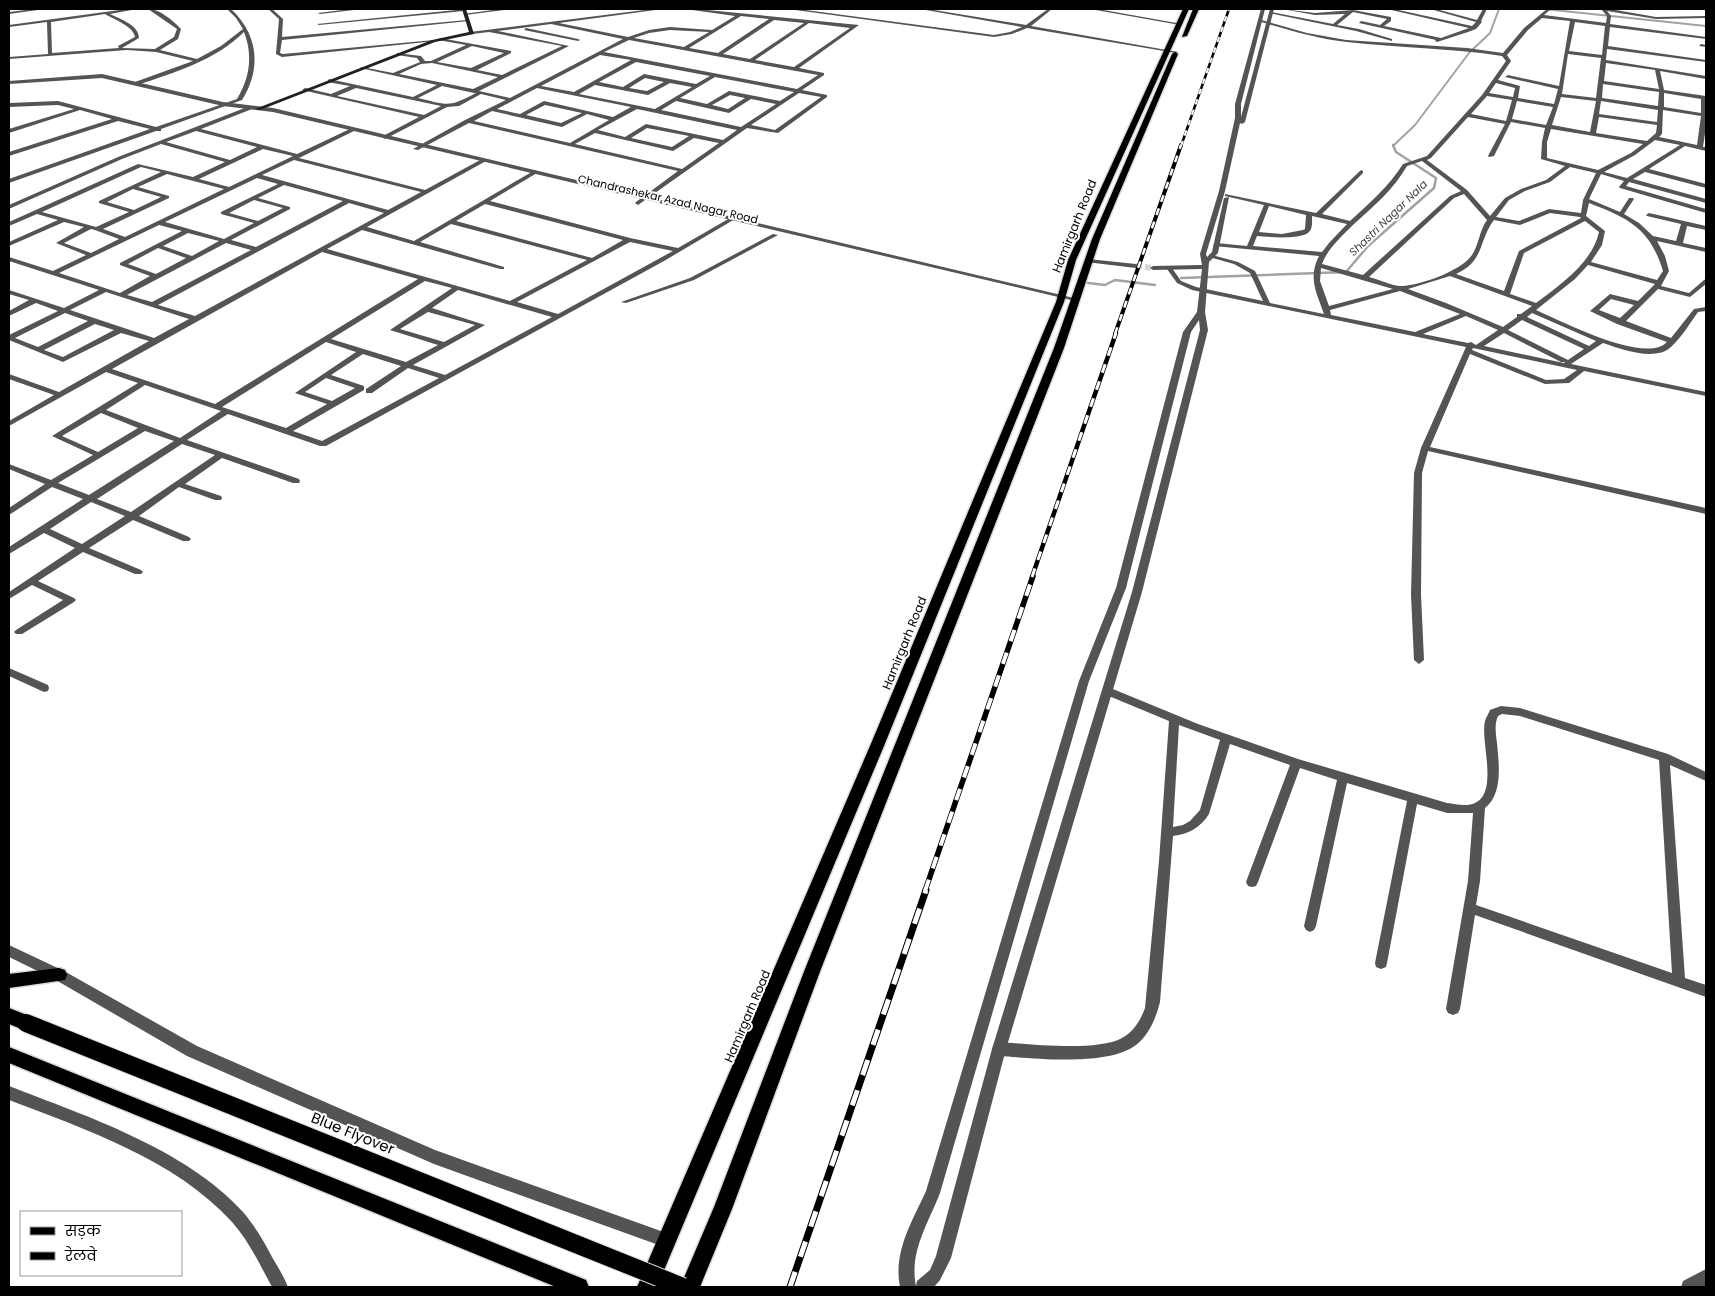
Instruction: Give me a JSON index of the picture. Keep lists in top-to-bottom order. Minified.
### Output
{"streets":{"main road":["Hamirgarh Road","Blue Flyover"],"street":["Chandrashekar Azad Nagar Road"]},"crossings":[["Chandrashekar Azad Nagar Road","Hamirgarh Road"]],"water":["Shastri Nagar Nala"],"legend":["सड़क","रेलवे"]}
